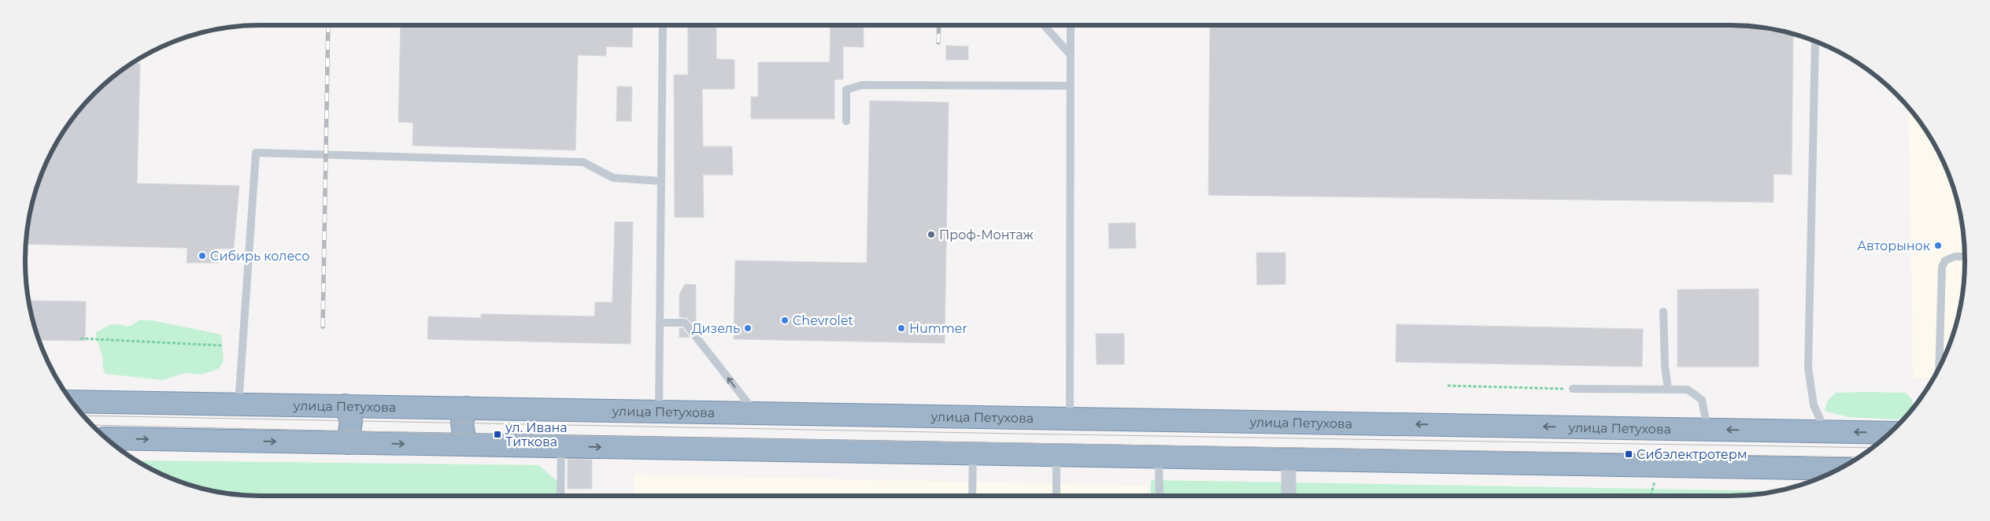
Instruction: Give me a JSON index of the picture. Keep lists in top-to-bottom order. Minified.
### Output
{"streets":{"highway":["улица Петухова"]},"places":{"other":["Проф-Монтаж","Авторынок","Сибирь колесо","Chevrolet","Дизель","Hummer"],"transit":["ул. Ивана Титкова","Сибэлектротерм"]}}
